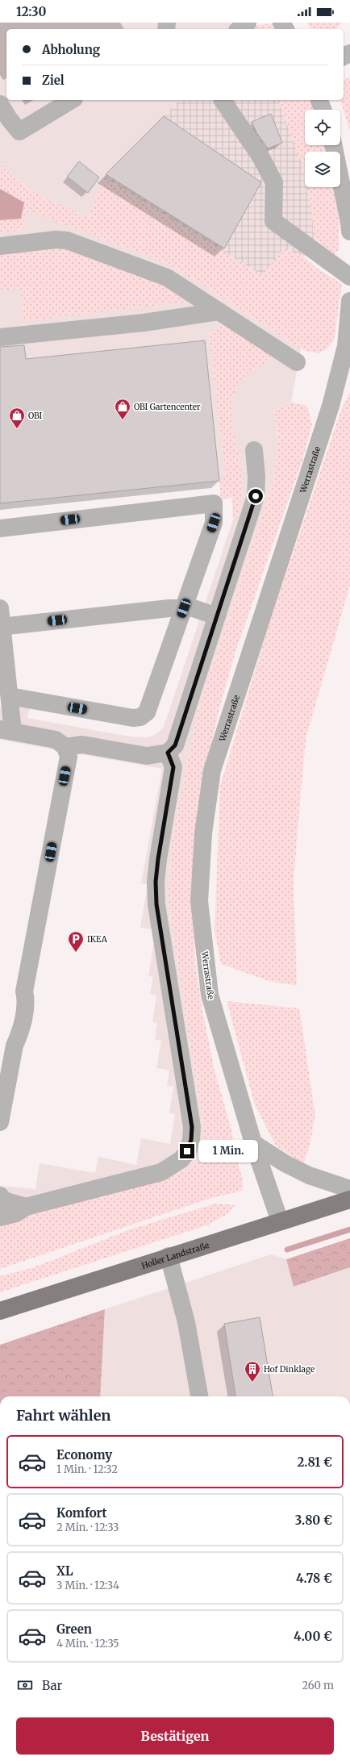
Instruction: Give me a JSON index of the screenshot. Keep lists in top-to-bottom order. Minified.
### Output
{"streets":{"main road":["Holler Landstraße"],"street":["Werrastraße"]},"crossings":[["Werrastraße","Holler Landstraße"]],"places":{"shop":["OBI Gartencenter","OBI"],"parking":["IKEA"],"building":["Hof Dinklage"]},"page":{"status":"12:30","banner":["Abholung","Ziel"],"bubble":"1 Min.","heading":"Fahrt wählen","list":[{"name":"Economy","note":"1 Min. · 12:32","value":"2.81 €"},{"name":"Komfort","note":"2 Min. · 12:33","value":"3.80 €"},{"name":"XL","note":"3 Min. · 12:34","value":"4.78 €"},{"name":"Green","note":"4 Min. · 12:35","value":"4.00 €"}],"pay":["Bar","260 m"],"buttons":"Bestätigen"}}
